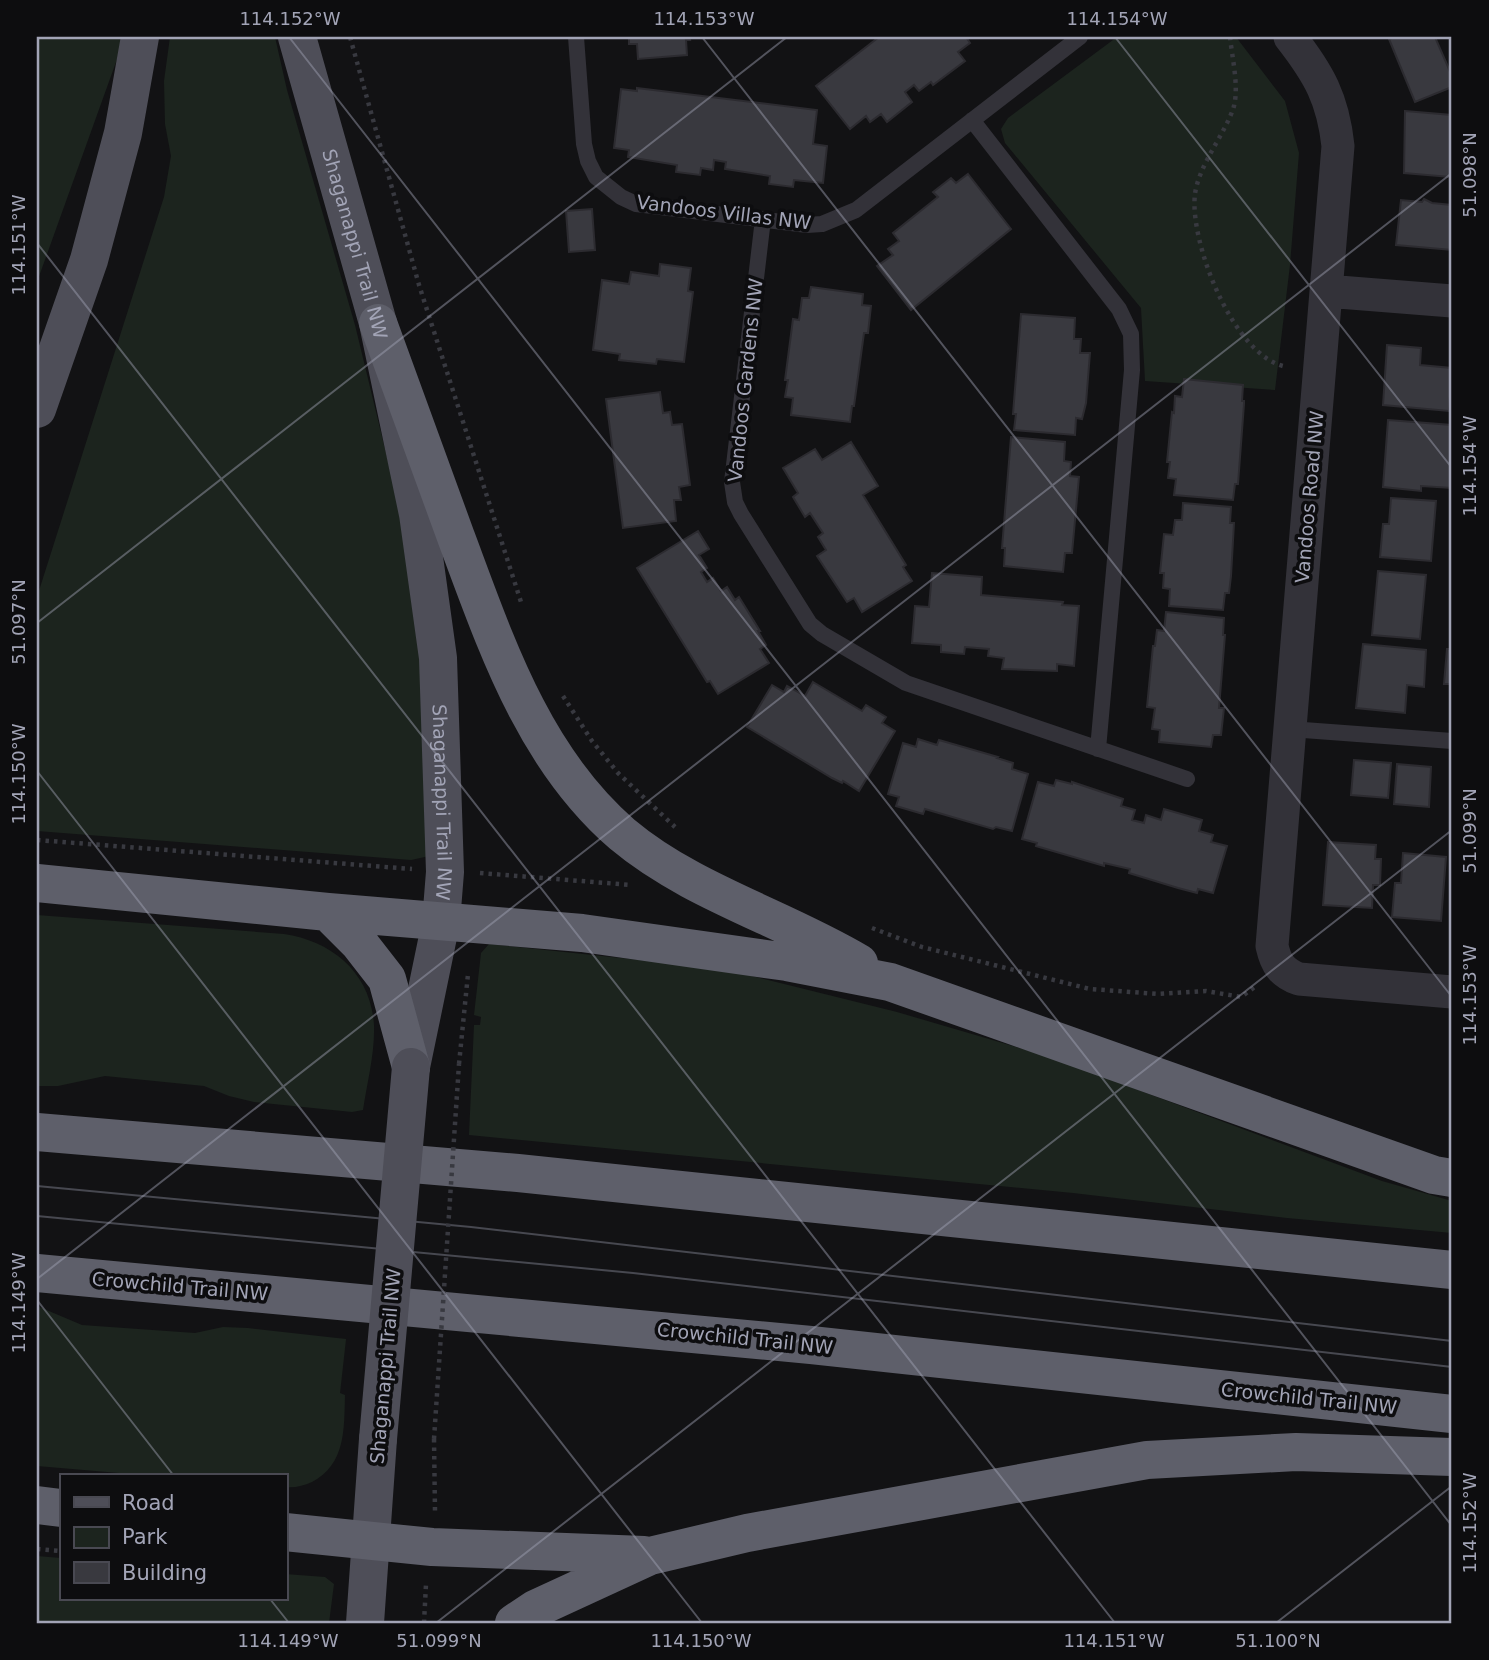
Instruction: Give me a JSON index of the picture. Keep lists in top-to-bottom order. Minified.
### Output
{"streets":{"highway":["Crowchild Trail NW"],"main road":["Shaganappi Trail NW"],"street":["Vandoos Road NW"],"lane":["Vandoos Villas NW","Vandoos Gardens NW"]},"crossings":[["Vandoos Villas NW","Vandoos Gardens NW"]],"legend":["Road","Park","Building"],"coordinates":["114.152°W","114.153°W","114.154°W","51.098°N","114.151°W","51.097°N","114.150°W","51.099°N","114.149°W","51.100°N"]}
